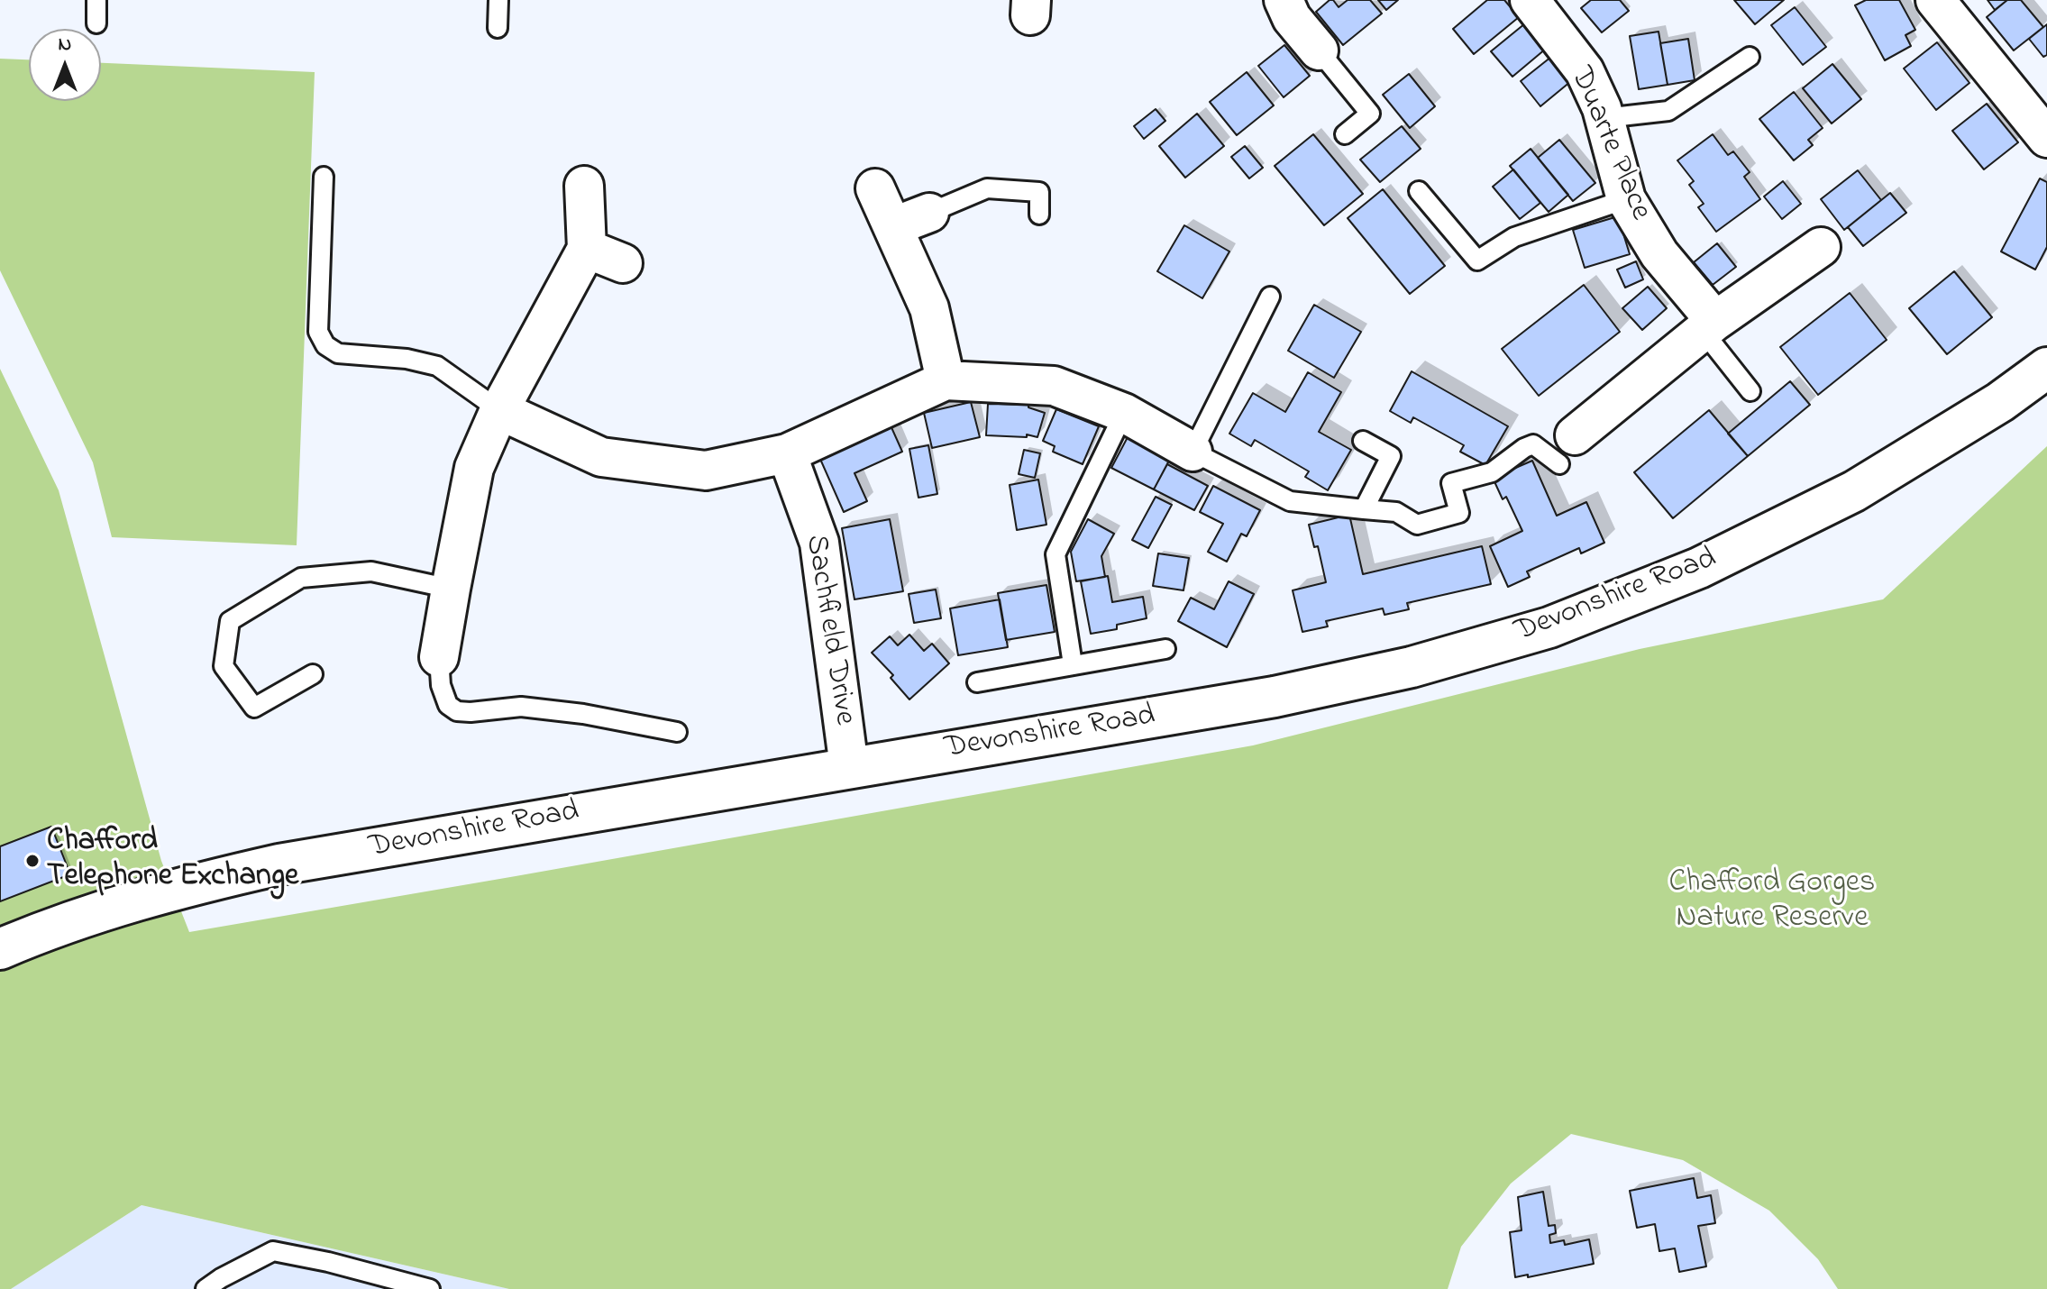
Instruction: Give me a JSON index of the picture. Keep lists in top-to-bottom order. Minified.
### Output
{"streets":{"main road":["Devonshire Road"],"street":["Duarte Place","Sachfield Drive"]},"crossings":[["Devonshire Road","Sachfield Drive"]],"parks":["Chafford Gorges Nature Reserve"],"places":["Chafford Telephone Exchange"],"north":"top"}
